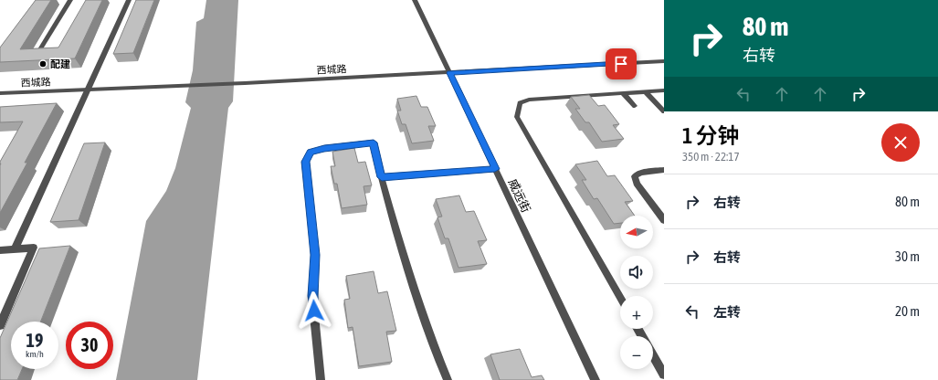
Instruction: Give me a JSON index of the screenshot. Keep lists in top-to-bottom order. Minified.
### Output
{"streets":{"street":["西城路","威远街"]},"crossings":[["西城路","威远街"]],"places":["配建"],"north":"left","page":{"turn":["80 m","右转"],"heading":["1 分钟","350 m · 22:17"],"list":[{"name":"右转","value":"80 m"},{"name":"右转","value":"30 m"},{"name":"左转","value":"20 m"}],"map_buttons":["+","−"],"speed":"19 km/h","limit":"30"}}
